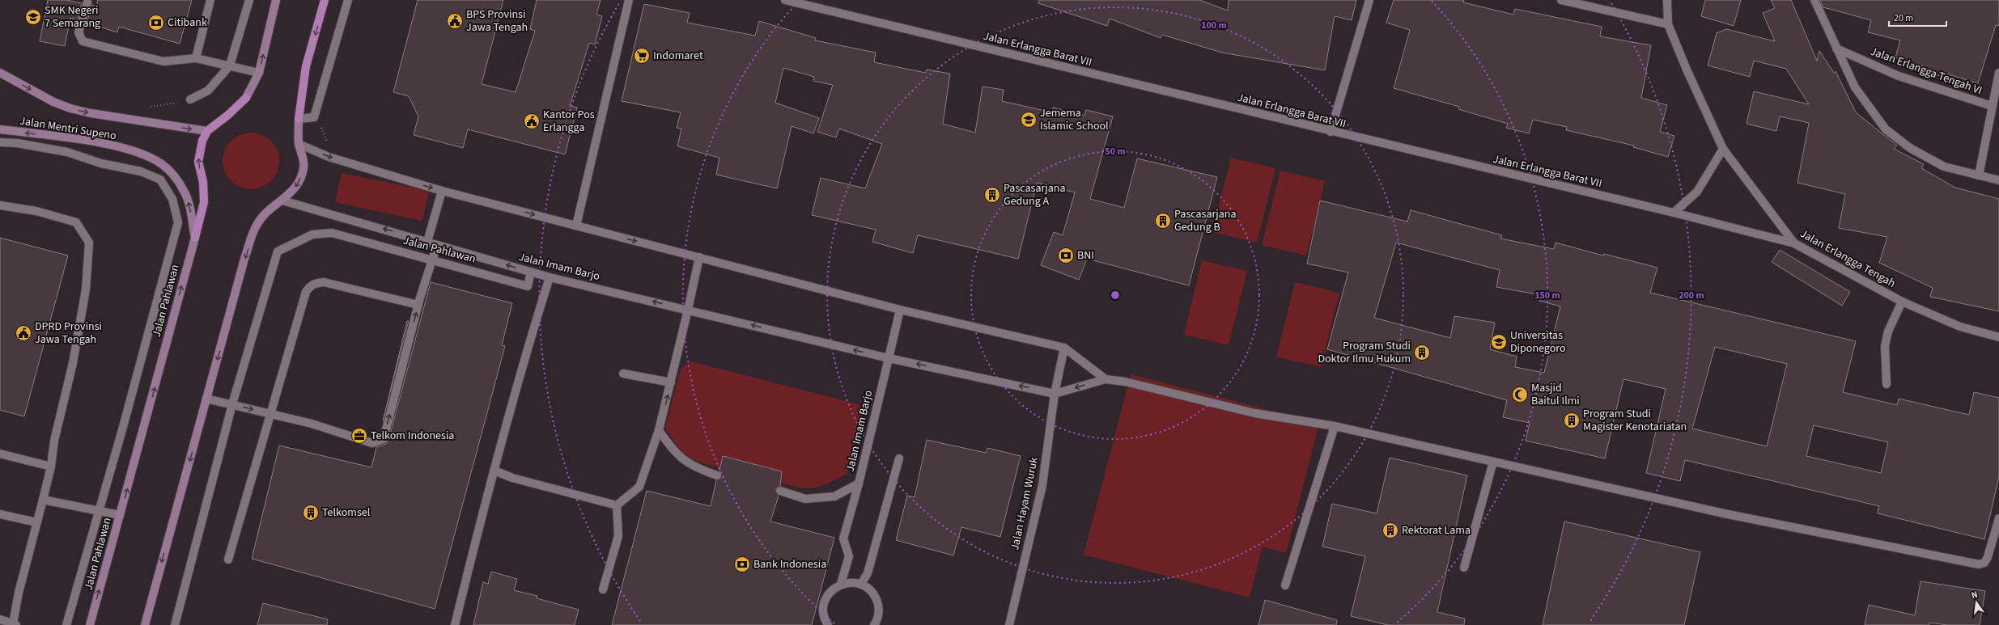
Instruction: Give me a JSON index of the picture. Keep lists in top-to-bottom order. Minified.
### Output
{"streets":{"main road":["Jalan Mentri Supeno","Jalan Pahlawan"],"street":["Jalan Erlangga Barat VII","Jalan Erlangga Tengah VI","Jalan Erlangga Tengah","Jalan Imam Barjo","Jalan Hayam Wuruk"]},"crossings":[["Jalan Erlangga Barat VII","Jalan Erlangga Tengah"],["Jalan Mentri Supeno","Jalan Pahlawan"],["Jalan Pahlawan","Jalan Imam Barjo"],["Jalan Imam Barjo","Jalan Hayam Wuruk"]],"places":{"school or university":["SMK Negeri 7 Semarang","Jemema Islamic School","Universitas Diponegoro"],"public building":["BPS Provinsi Jawa Tengah","Kantor Pos Erlangga","DPRD Provinsi Jawa Tengah"],"bank":["Citibank","BNI","Bank Indonesia"],"supermarket":["Indomaret"],"building":["Pascasarjana Gedung A","Pascasarjana Gedung B","Program Studi Doktor Ilmu Hukum","Program Studi Magister Kenotariatan","Telkomsel","Rektorat Lama"],"mosque":["Masjid Baitul Ilmi"],"office":["Telkom Indonesia"]},"scale_bar":"20 m","north":"top","rings":["100 m","50 m","150 m","200 m"]}
